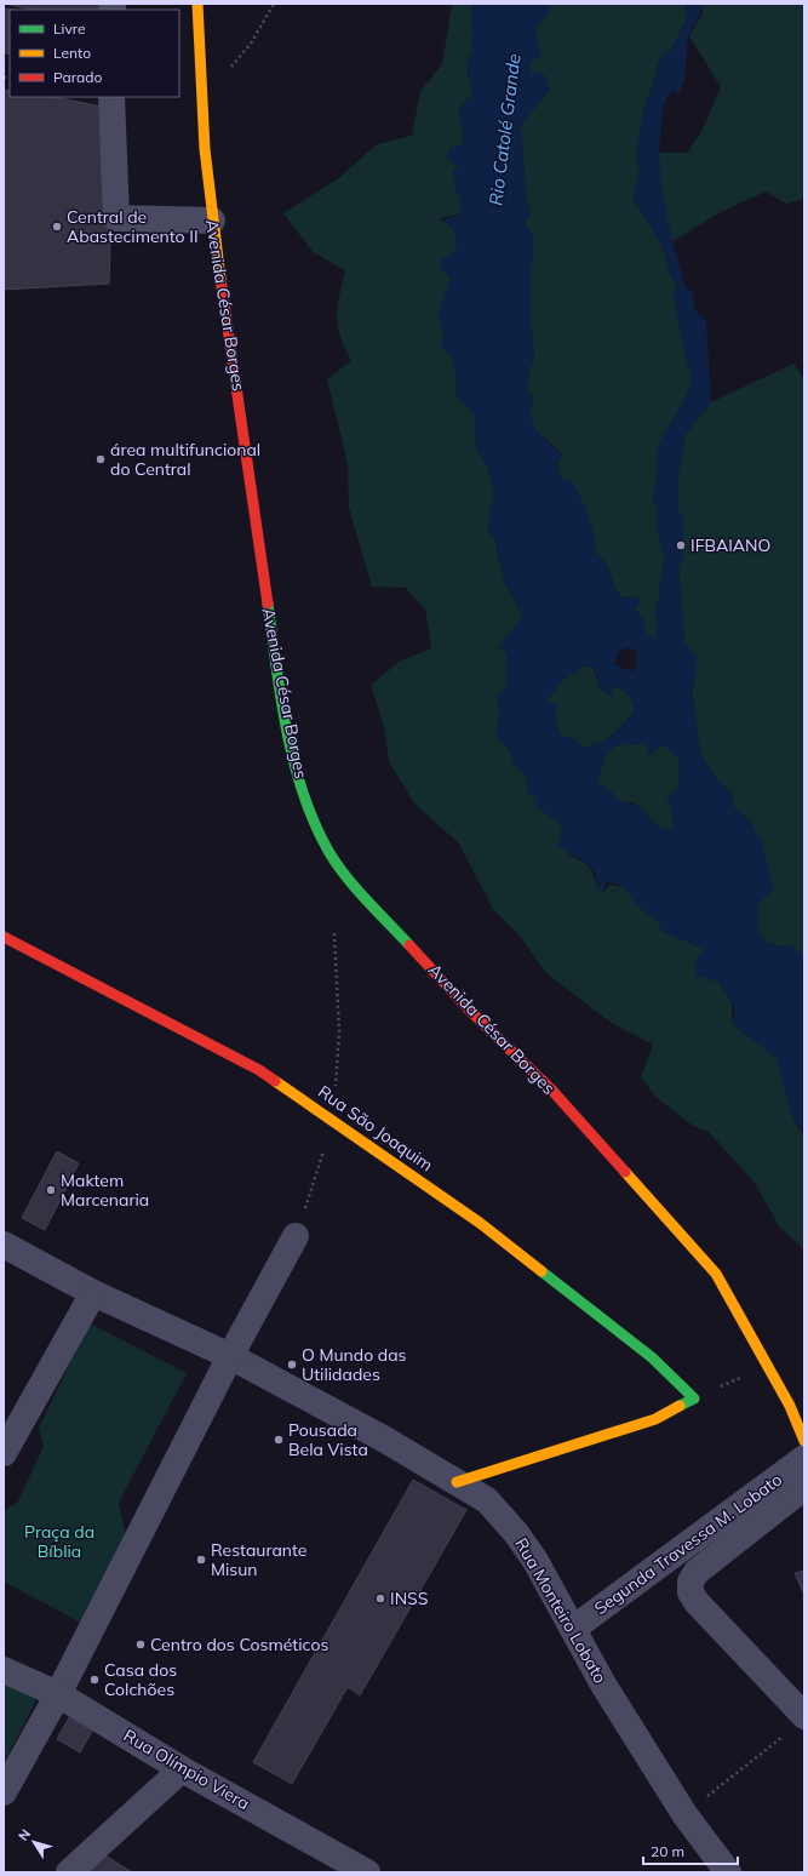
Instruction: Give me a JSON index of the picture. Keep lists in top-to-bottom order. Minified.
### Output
{"streets":{"street":["Avenida César Borges","Rua São Joaquim","Segunda Travessa M. Lobato","Rua Monteiro Lobato","Rua Olímpio Viera"]},"crossings":[["Segunda Travessa M. Lobato","Rua Monteiro Lobato"]],"water":["Rio Catolé Grande"],"parks":["Praça da Bíblia"],"places":["Central de Abastecimento II","área multifuncional do Central","IFBAIANO","Maktem Marcenaria","O Mundo das Utilidades","Pousada Bela Vista","Restaurante Misun","INSS","Centro dos Cosméticos","Casa dos Colchões"],"legend":["Livre","Lento","Parado"],"scale_bar":"20 m","north":"top left"}
